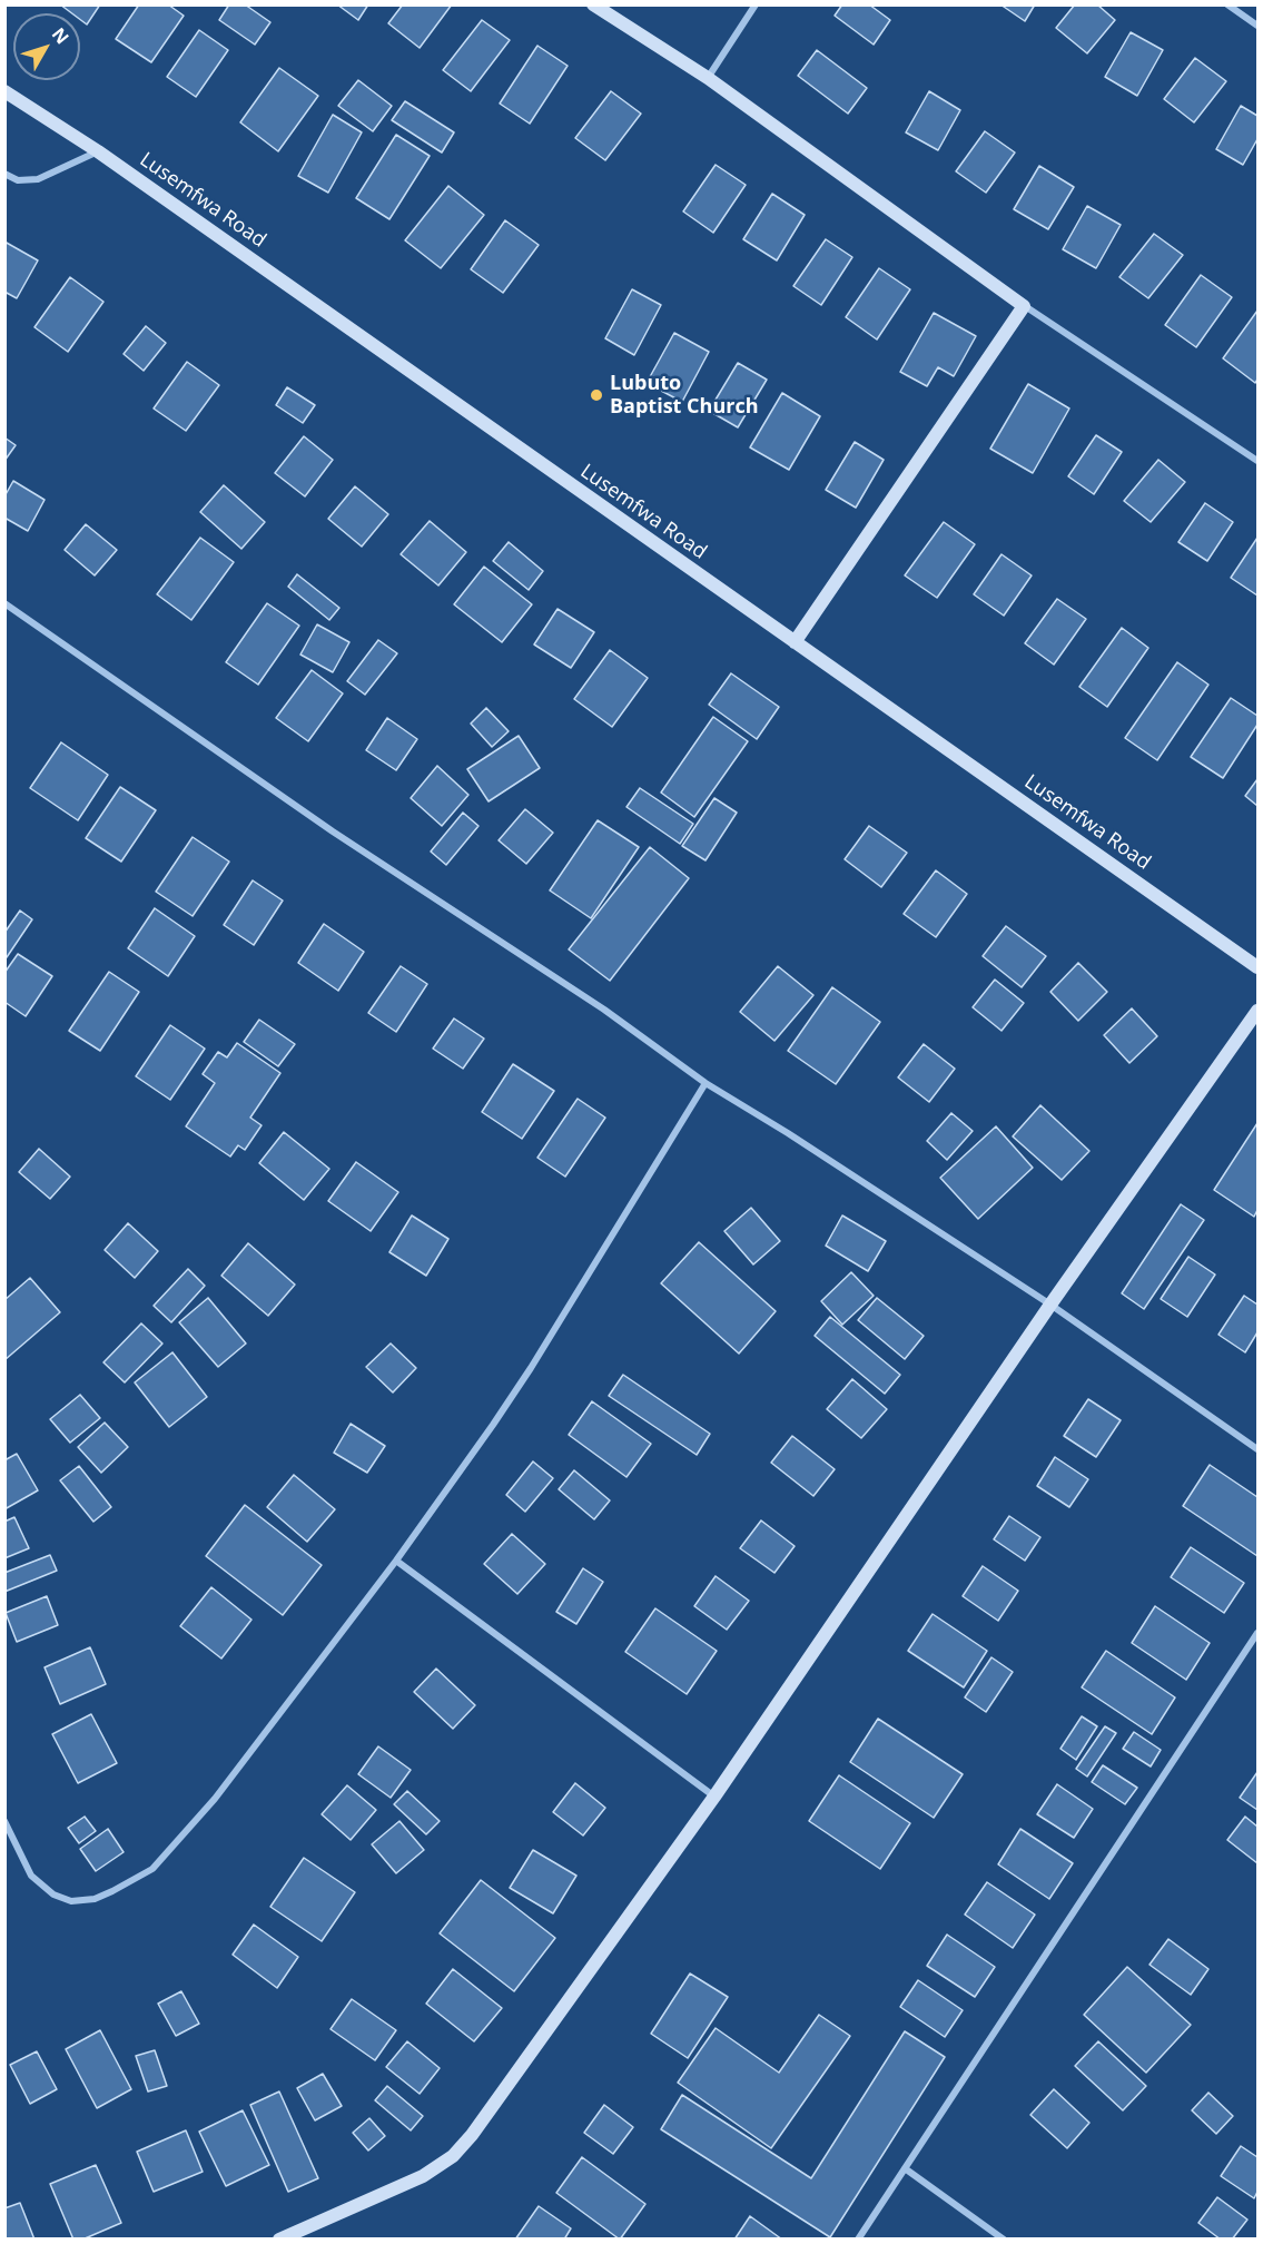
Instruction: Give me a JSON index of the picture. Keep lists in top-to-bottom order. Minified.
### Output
{"streets":{"street":["Lusemfwa Road"]},"places":["Lubuto Baptist Church"],"north":"top right"}
